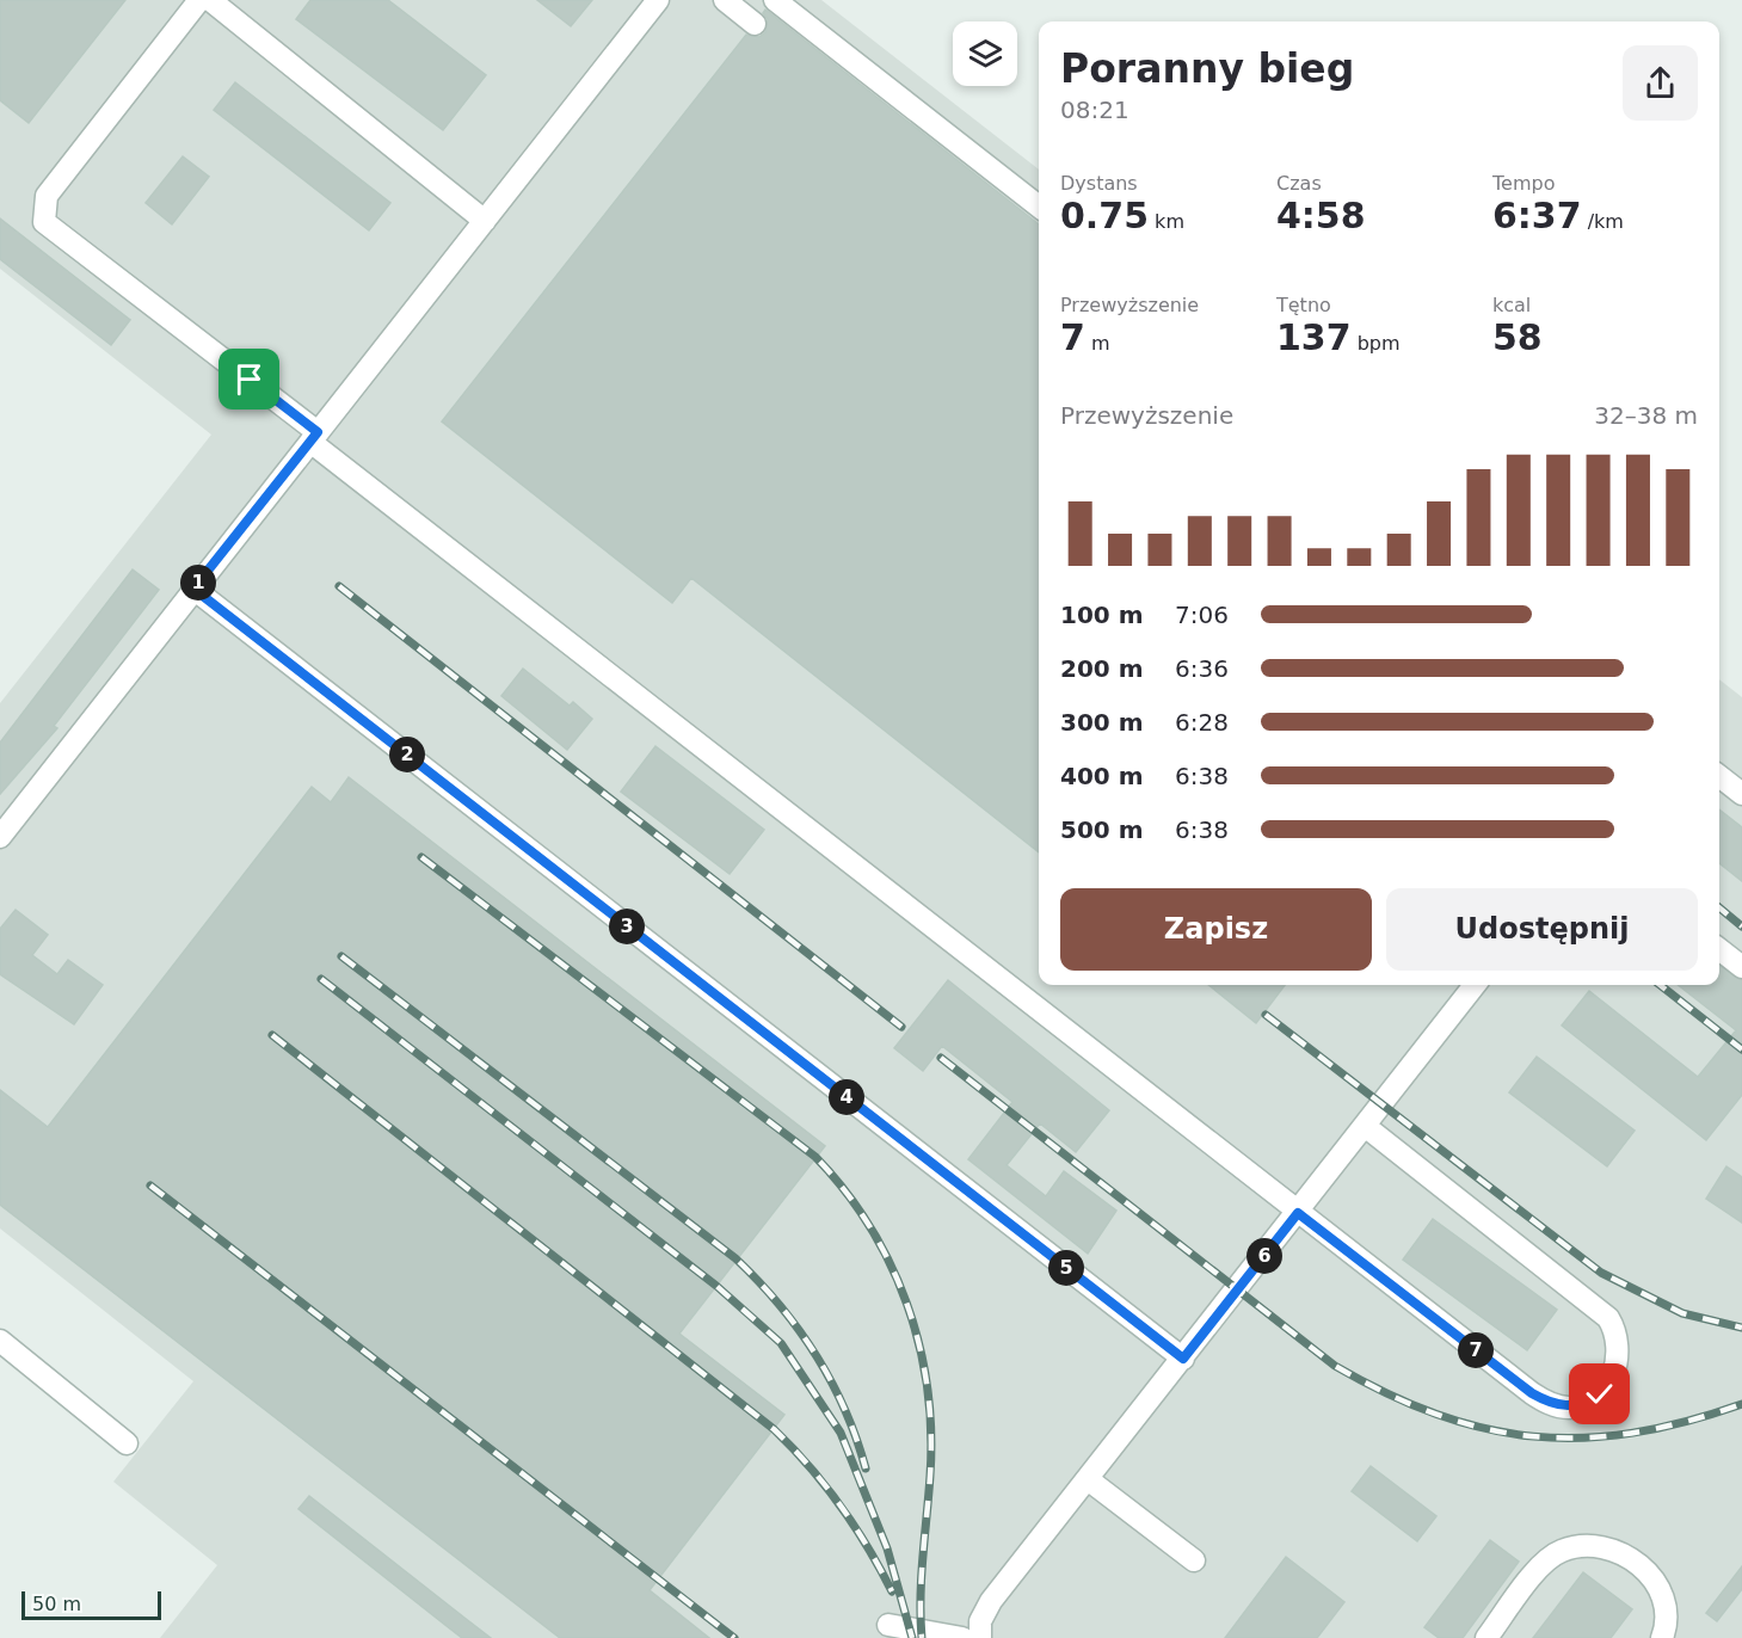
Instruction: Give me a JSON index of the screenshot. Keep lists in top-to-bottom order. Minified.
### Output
{"scale_bar":"50 m","page":{"heading":["Poranny bieg","08:21"],"stats":[["Dystans","0.75 km"],["Czas","4:58"],["Tempo","6:37 /km"],["Przewyższenie","7 m"],["Tętno","137 bpm"],["kcal","58"]],"chart":["Przewyższenie","32–38 m"],"pins":["1","2","3","4","6","5","7"],"list":[{"name":"100 m","note":"7:06"},{"name":"200 m","note":"6:36"},{"name":"300 m","note":"6:28"},{"name":"400 m","note":"6:38"},{"name":"500 m","note":"6:38"}],"buttons":["Zapisz","Udostępnij"],"scale":"50 m"}}
